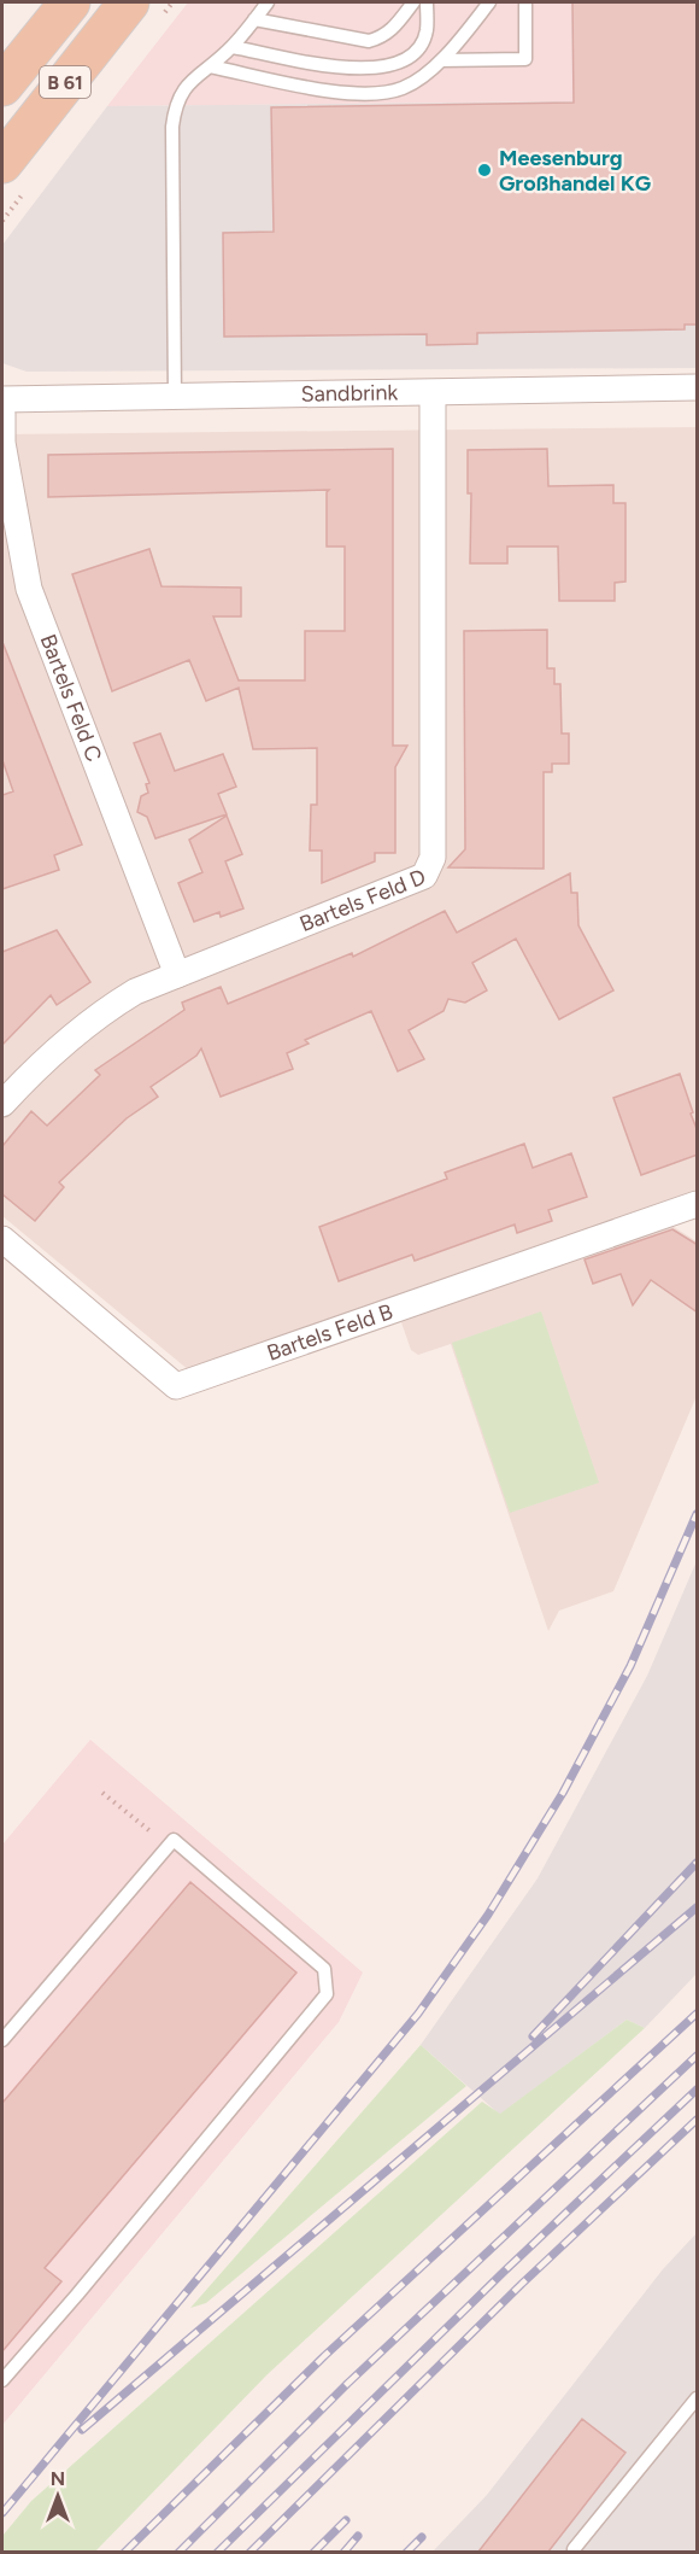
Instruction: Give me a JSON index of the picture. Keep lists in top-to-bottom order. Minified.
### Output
{"streets":{"main road":["B 61"],"street":["Sandbrink","Bartels Feld C","Bartels Feld D","Bartels Feld B"]},"crossings":[["Sandbrink","Bartels Feld D"],["Bartels Feld C","Bartels Feld D"]],"places":["Meesenburg Großhandel KG"],"north":"top"}
